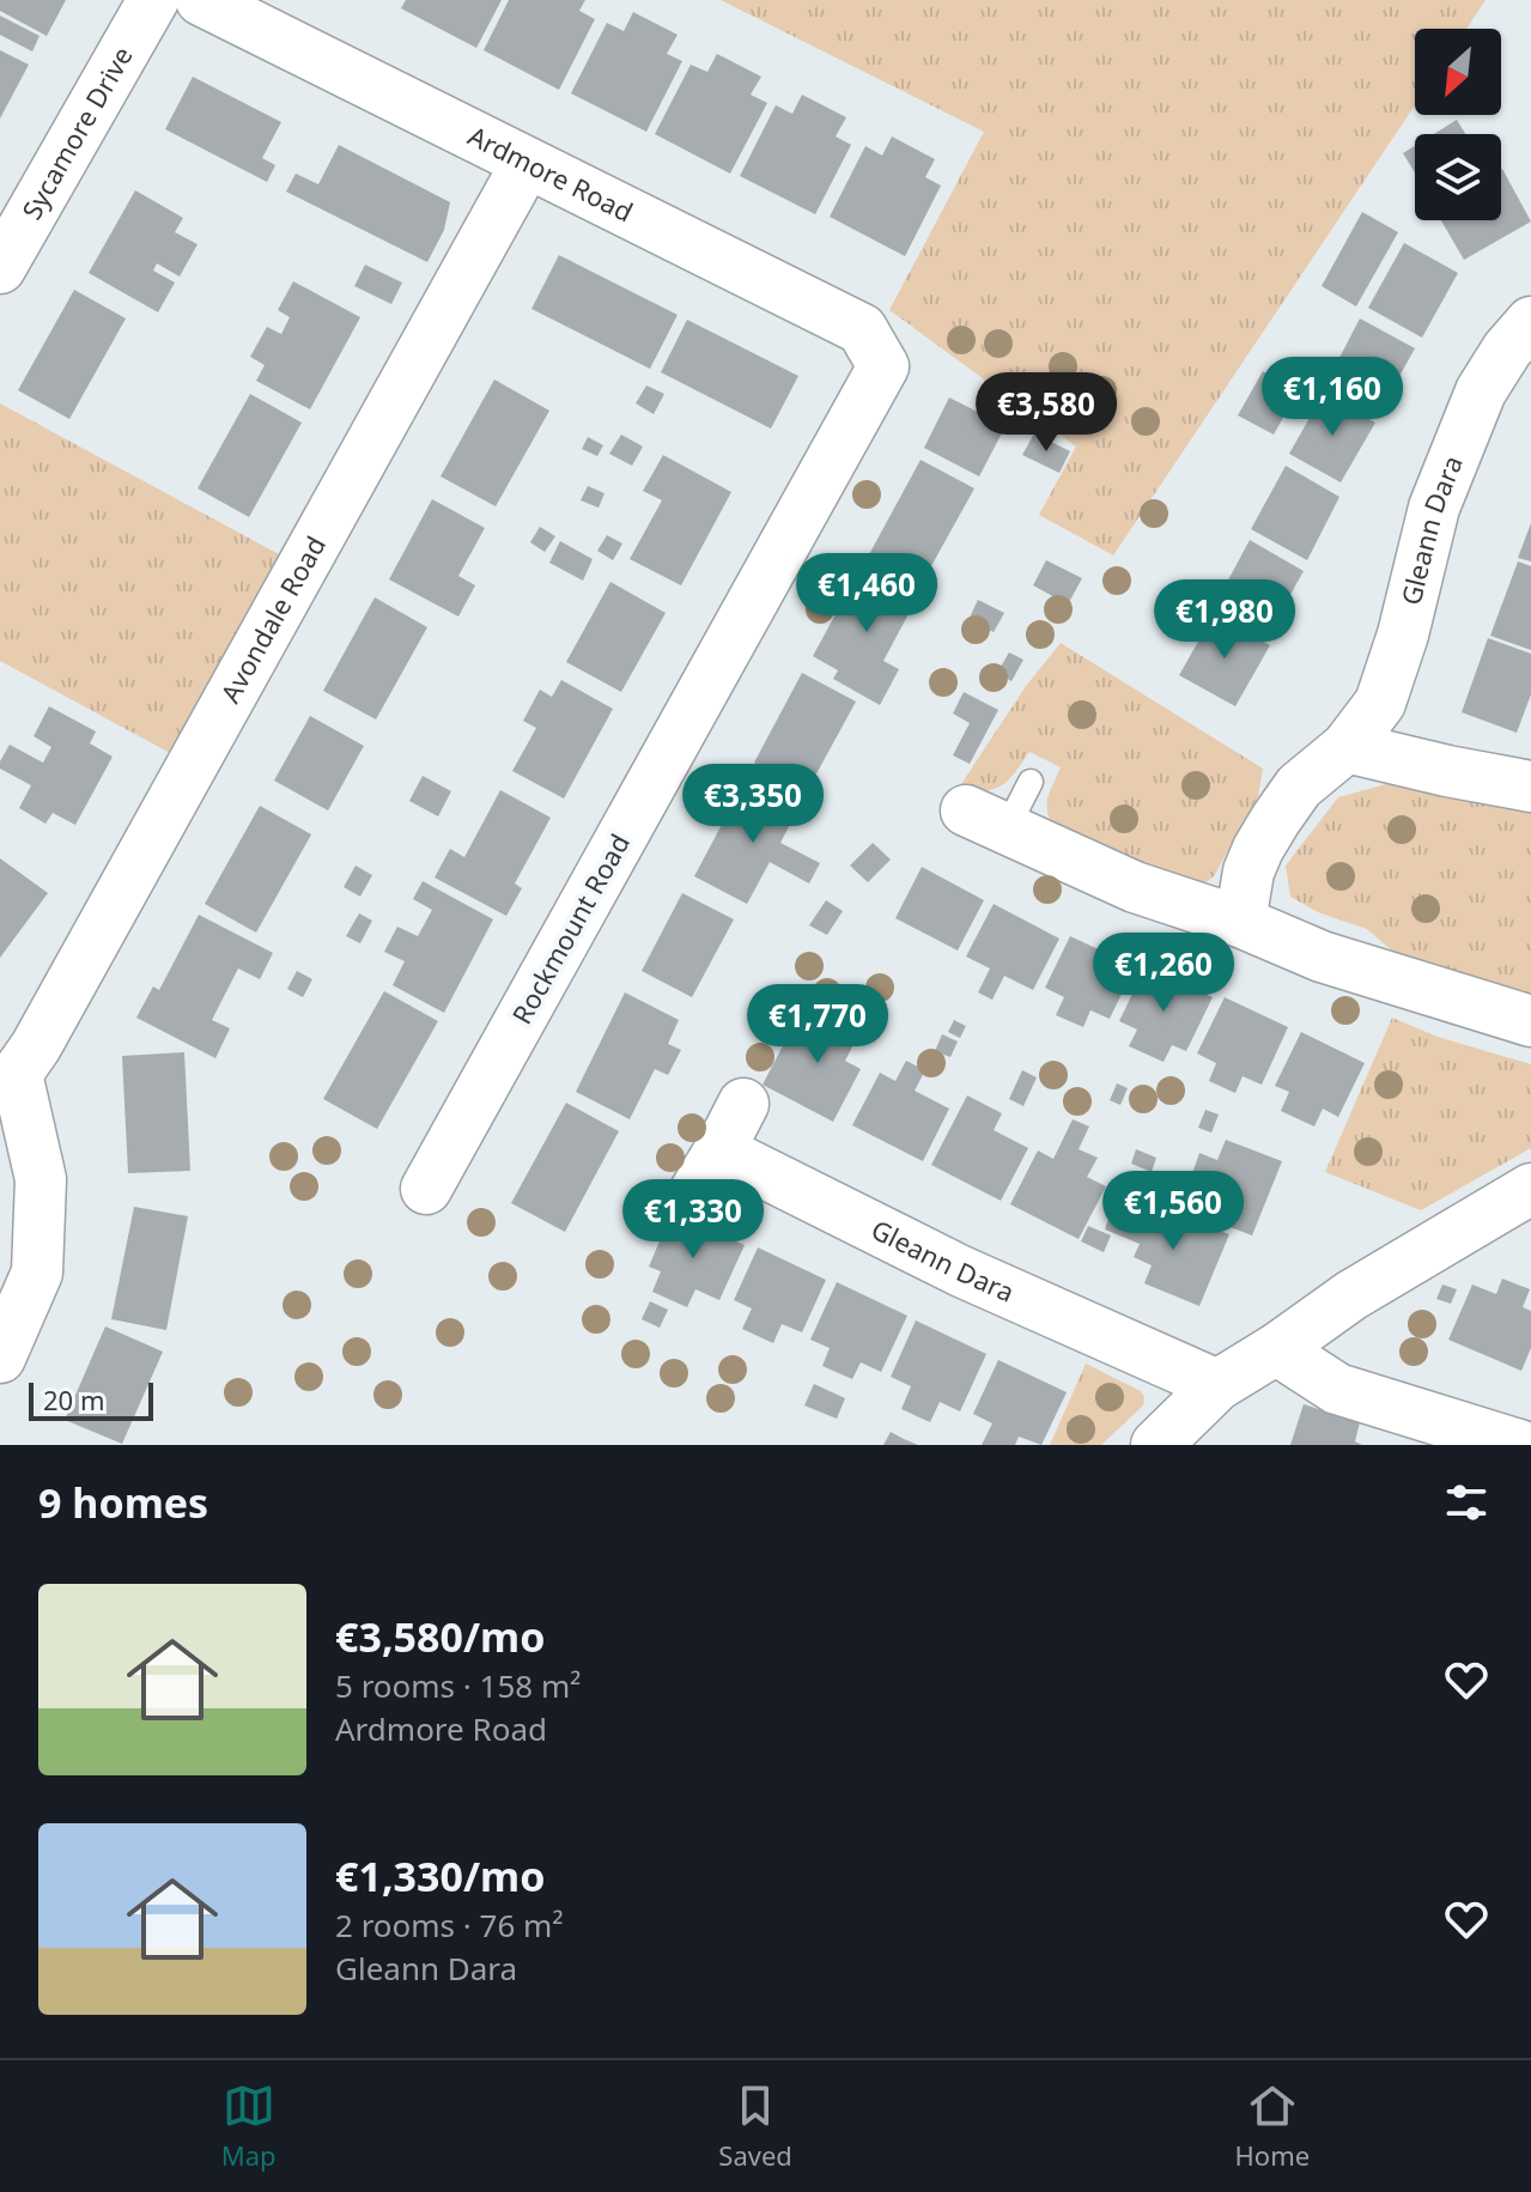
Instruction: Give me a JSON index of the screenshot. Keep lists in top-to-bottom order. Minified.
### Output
{"streets":{"street":["Sycamore Drive","Ardmore Road","Gleann Dara","Avondale Road","Rockmount Road"]},"crossings":[["Ardmore Road","Avondale Road"],["Ardmore Road","Rockmount Road"]],"scale_bar":"20 m","north":"bottom left","page":{"price":["€1,160","€3,580","€1,460","€1,980","€3,350","€1,260","€1,770","€1,560","€1,330"],"scale":"20 m","heading":"9 homes","list":[{"name":"€3,580/mo","note":"5 rooms · 158 m² · Ardmore Road"},{"name":"€1,330/mo","note":"2 rooms · 76 m² · Gleann Dara"}],"tabs":["Map","Saved","Home"]}}
